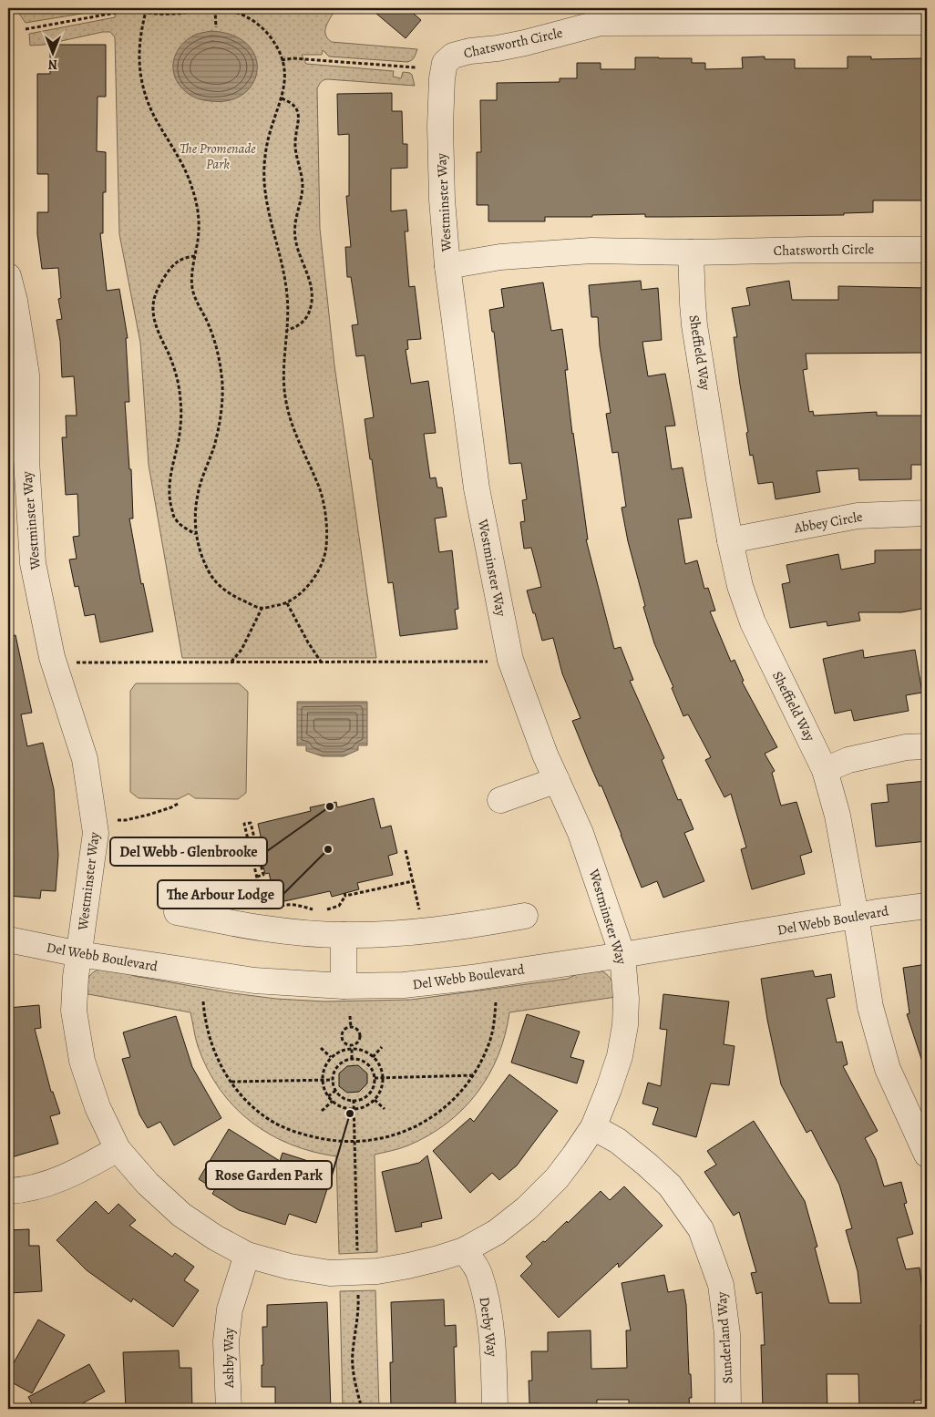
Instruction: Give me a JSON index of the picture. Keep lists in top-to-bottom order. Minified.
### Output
{"streets":{"street":["Chatsworth Circle","Westminster Way","Sheffield Way","Abbey Circle","Del Webb Boulevard","Derby Way","Sunderland Way","Ashby Way"]},"crossings":[["Chatsworth Circle","Westminster Way"],["Chatsworth Circle","Sheffield Way"],["Westminster Way","Del Webb Boulevard"],["Westminster Way","Derby Way"],["Westminster Way","Sunderland Way"],["Westminster Way","Ashby Way"],["Sheffield Way","Abbey Circle"],["Sheffield Way","Del Webb Boulevard"]],"parks":["The Promenade Park"],"places":["Del Webb - Glenbrooke","The Arbour Lodge","Rose Garden Park"],"north":"bottom"}
